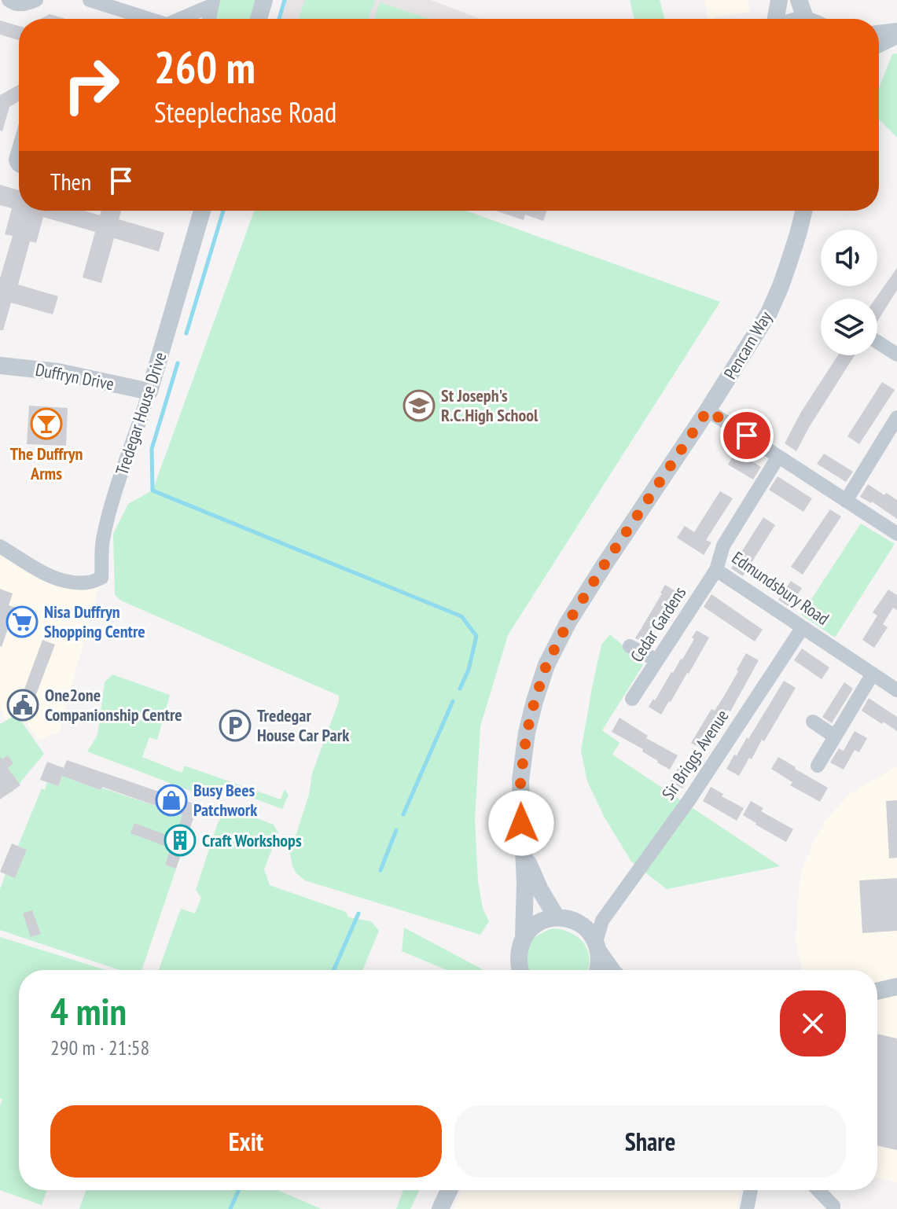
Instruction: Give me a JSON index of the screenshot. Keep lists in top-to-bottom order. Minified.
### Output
{"streets":{"street":["Pencarn Way","Duffryn Drive","Tredegar House Drive","Edmundsbury Road","Cedar Gardens","Sir Briggs Avenue"]},"crossings":[["Pencarn Way","Sir Briggs Avenue"],["Duffryn Drive","Tredegar House Drive"],["Edmundsbury Road","Cedar Gardens"],["Edmundsbury Road","Sir Briggs Avenue"]],"places":{"school or university":["St Joseph's R.C.High School"],"bar":["The Duffryn Arms"],"supermarket":["Nisa Duffryn Shopping Centre"],"public building":["One2one Companionship Centre"],"parking":["Tredegar House Car Park"],"shop":["Busy Bees Patchwork"],"building":["Craft Workshops"]},"page":{"turn":["260 m","Steeplechase Road"],"then":"Then","heading":["4 min","290 m · 21:58"],"buttons":["Exit","Share"]}}
